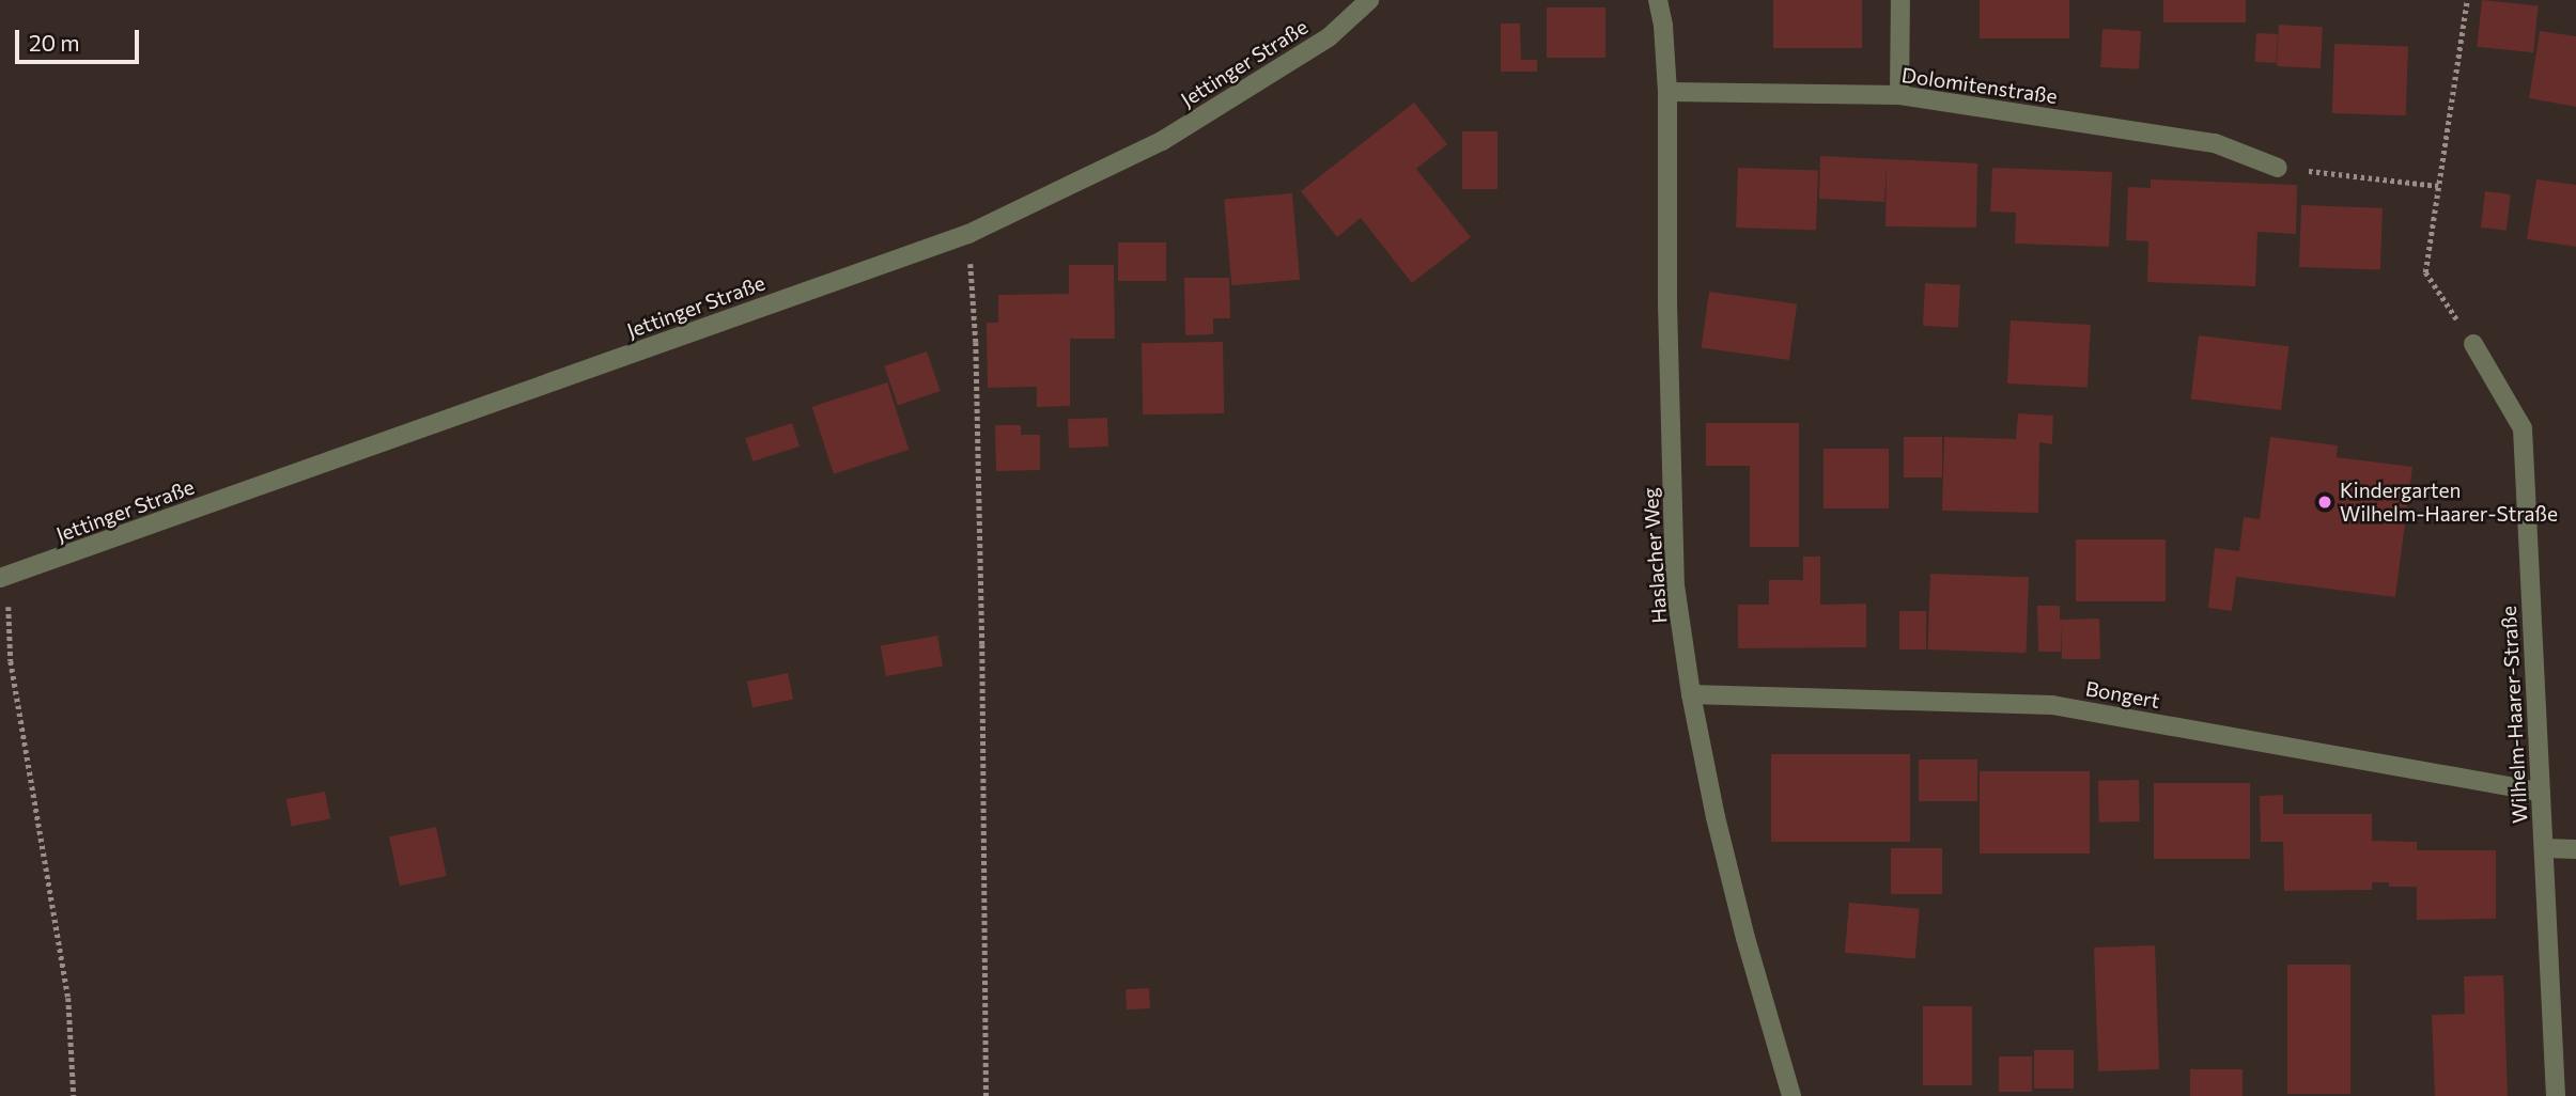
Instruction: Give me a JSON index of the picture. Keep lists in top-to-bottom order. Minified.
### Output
{"streets":{"street":["Jettinger Straße","Dolomitenstraße","Haslacher Weg","Bongert","Wilhelm-Haarer-Straße"]},"crossings":[["Dolomitenstraße","Haslacher Weg"],["Haslacher Weg","Bongert"],["Bongert","Wilhelm-Haarer-Straße"]],"places":["Kindergarten Wilhelm-Haarer-Straße"],"scale_bar":"20 m"}
